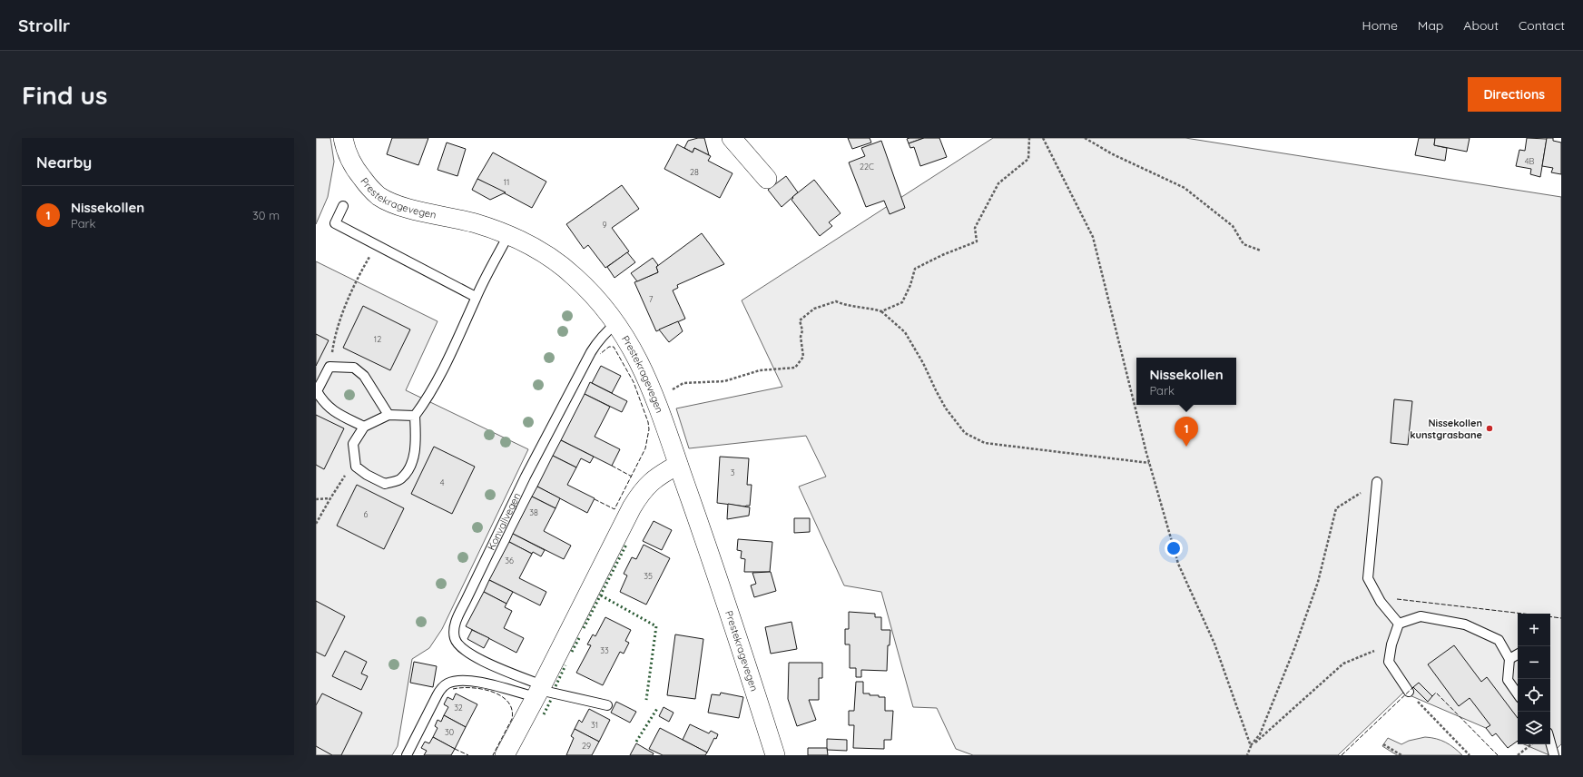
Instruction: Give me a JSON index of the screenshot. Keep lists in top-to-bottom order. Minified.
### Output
{"streets":{"street":["Prestekragevegen"],"lane":["Konvallvegen"]},"crossings":[["Prestekragevegen","Konvallvegen"]],"places":["Nissekollen kunstgrasbane"],"house_numbers":["4B","22C","28","11","9","7","12","3","4","38","6","36","35","33","32","31","30","29"],"page":{"header":"Strollr","nav":["Home","Map","About","Contact"],"buttons":"Directions","title":"Find us","heading":"Nearby","list":[{"mark":"1","name":"Nissekollen","note":"Park","value":"30 m"}],"popup":["Nissekollen","Park"],"pins":"1","map_buttons":["+","−"]}}
